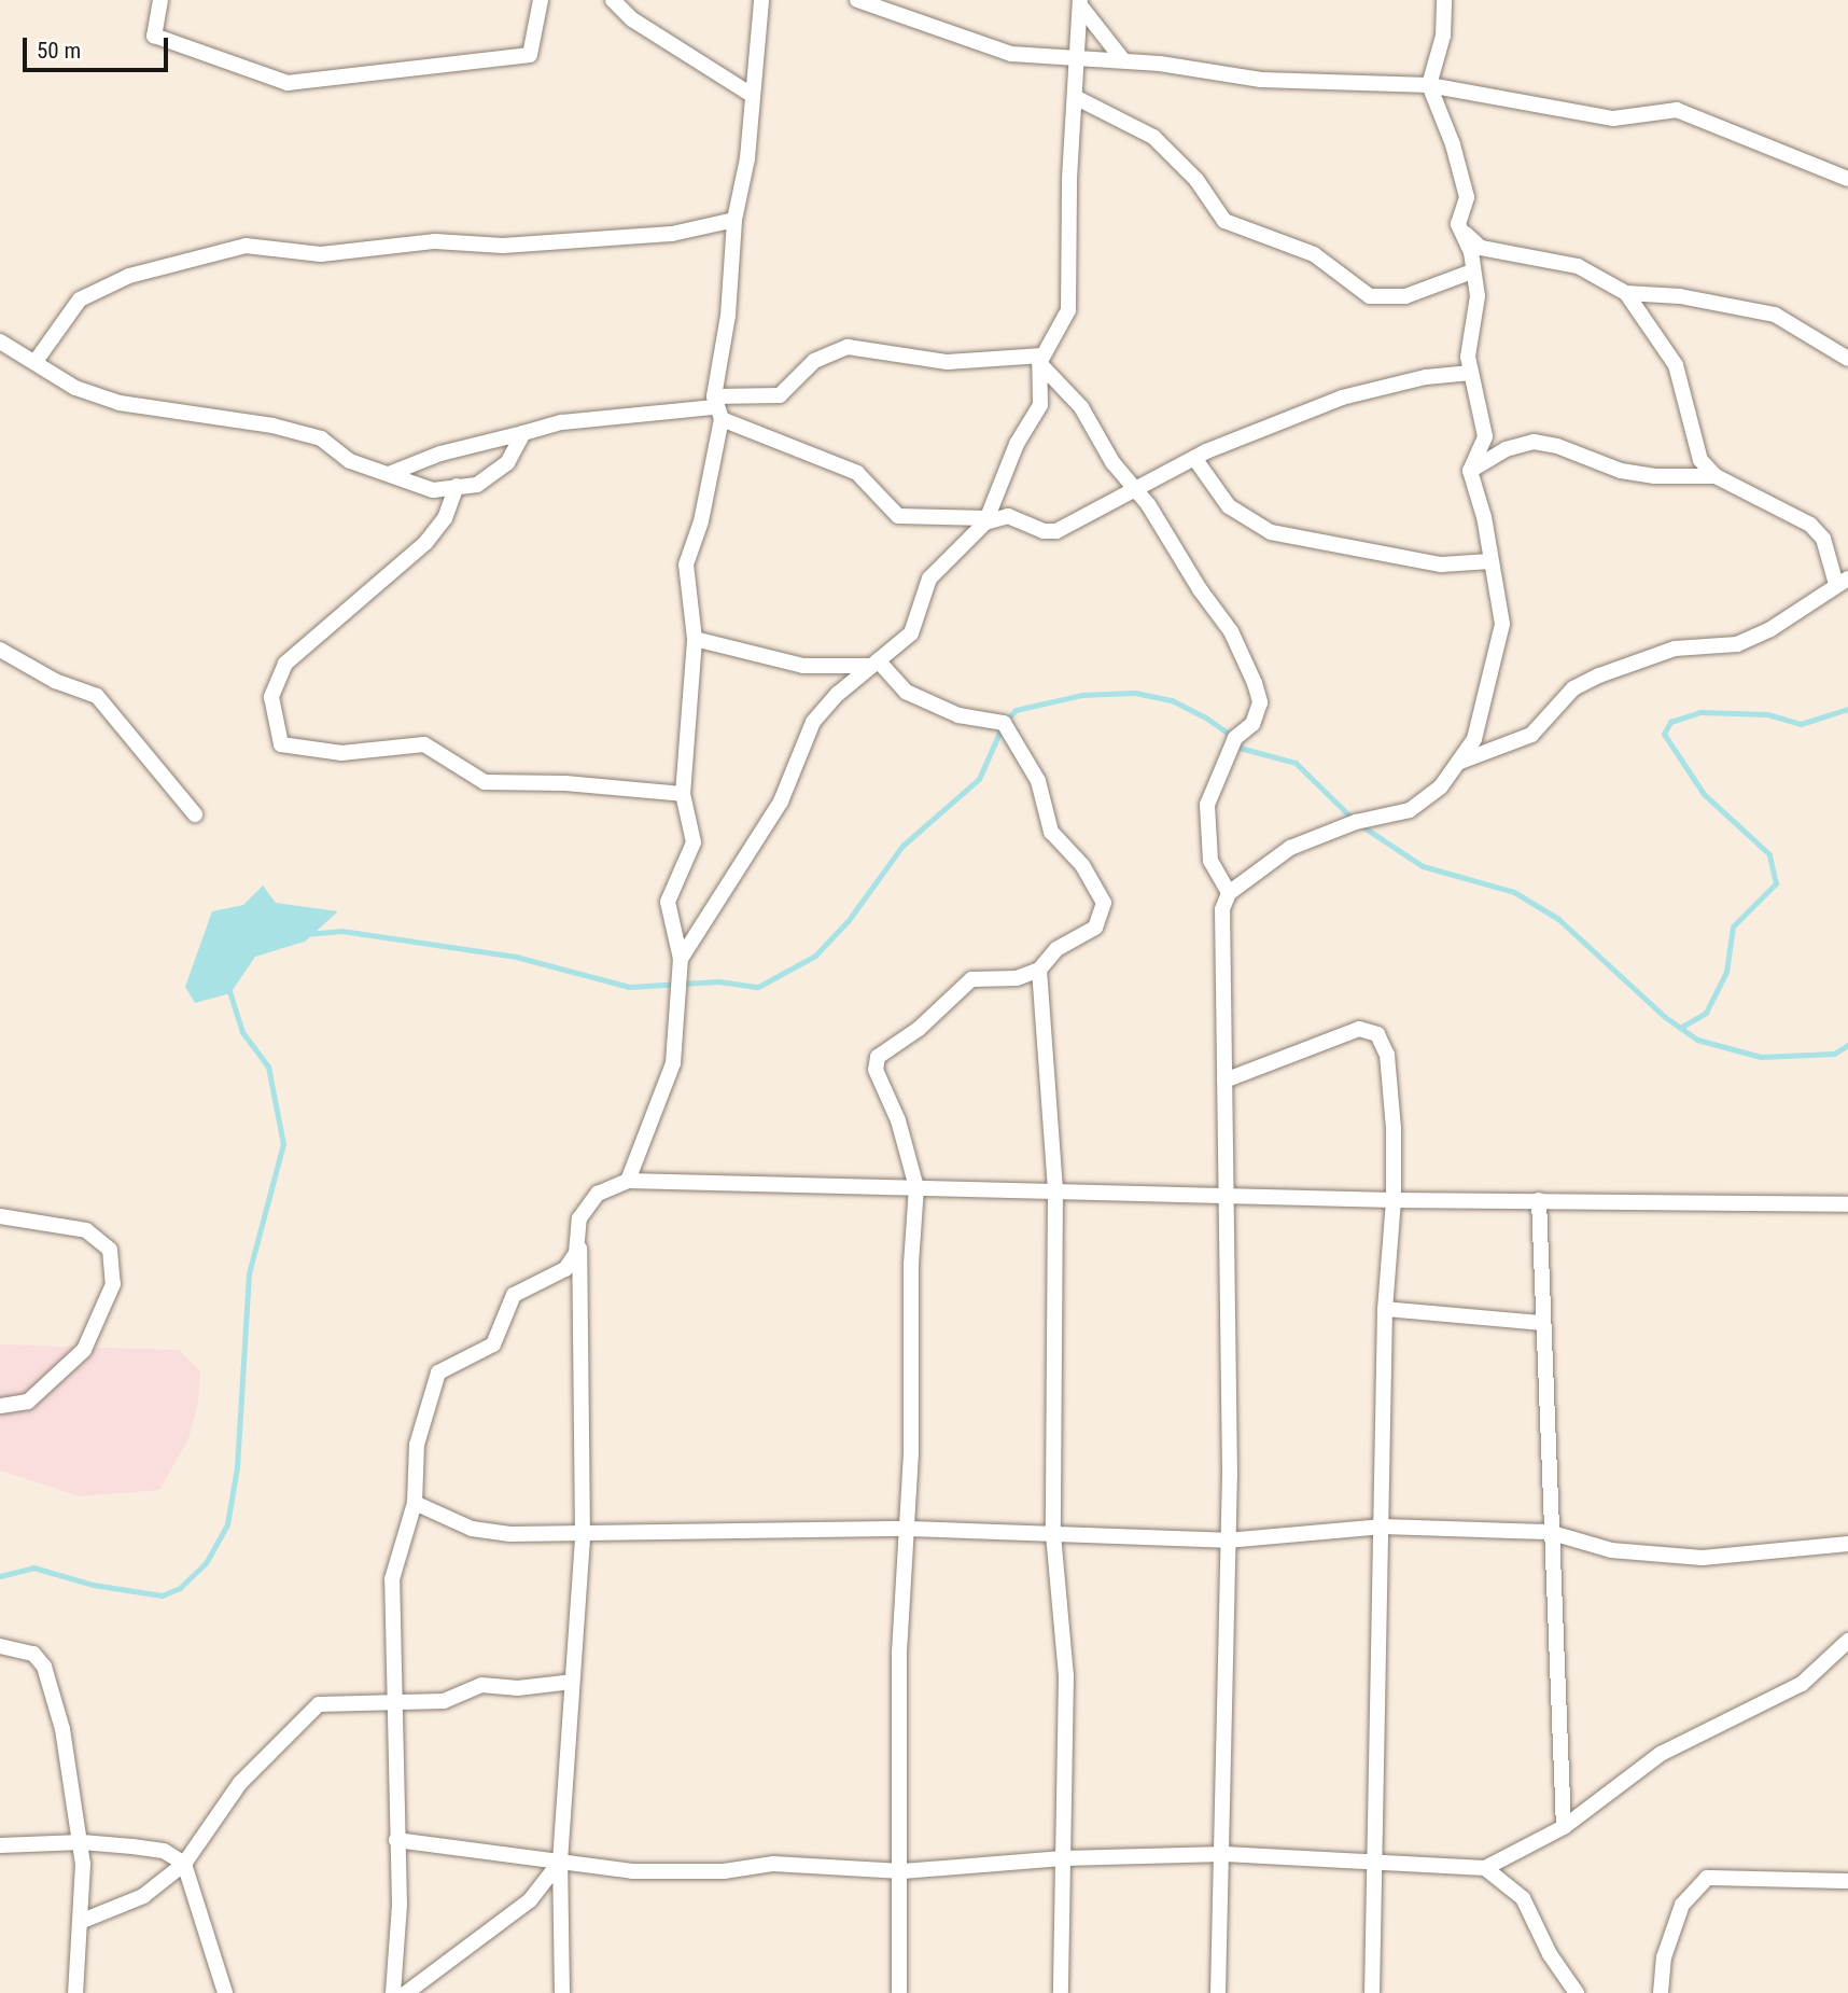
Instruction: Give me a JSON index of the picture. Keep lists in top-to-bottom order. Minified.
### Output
{"scale_bar":"50 m"}
